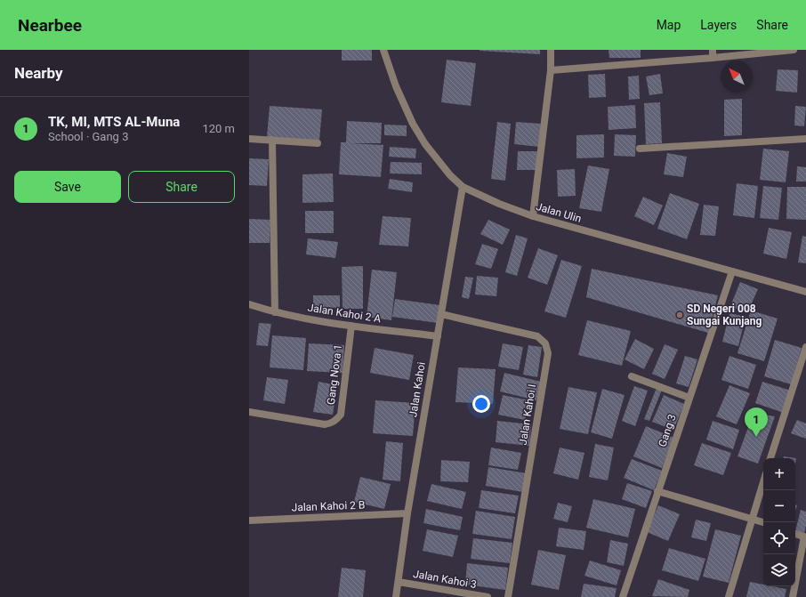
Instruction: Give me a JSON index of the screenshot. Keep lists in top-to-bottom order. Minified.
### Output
{"streets":{"street":["Jalan Ulin","Jalan Kahoi 2 A","Gang Nova 1","Jalan Kahoi","Jalan Kahoi I","Gang 3","Jalan Kahoi 2 B","Jalan Kahoi 3"]},"crossings":[["Jalan Ulin","Jalan Kahoi"],["Jalan Ulin","Gang 3"],["Jalan Kahoi 2 A","Gang Nova 1"],["Jalan Kahoi 2 A","Jalan Kahoi"],["Jalan Kahoi","Jalan Kahoi I"],["Jalan Kahoi","Jalan Kahoi 2 B"],["Jalan Kahoi","Jalan Kahoi 3"]],"places":["SD Negeri 008 Sungai Kunjang"],"north":"top left","page":{"header":"Nearbee","nav":["Map","Layers","Share"],"heading":"Nearby","list":[{"mark":"1","name":"TK, MI, MTS AL-Muna","note":"School · Gang 3","value":"120 m"}],"buttons":["Save","Share"],"pins":"1","map_buttons":["+","−"]}}
